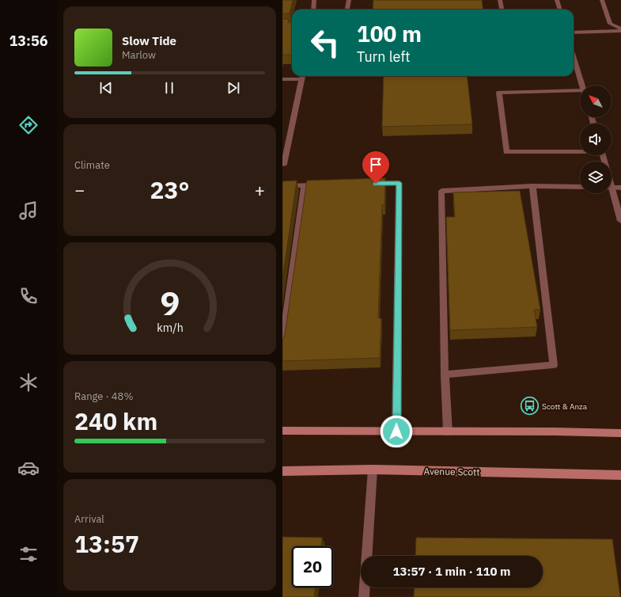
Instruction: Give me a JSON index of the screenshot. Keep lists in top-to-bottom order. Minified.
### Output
{"streets":{"main road":["Avenue Scott"]},"places":{"bus stop":["Scott & Anza"]},"north":"top left","page":{"tabs":"13:56","turn":["100 m","Turn left"],"song":["Slow Tide","Marlow"],"tile":["Climate",["Range · 48%","240 km"],["Arrival","13:57"]],"heat":["−","23°","+"],"limit":"20","trip":"13:57 · 1 min · 110 m","gauge":["9","km/h"]}}
